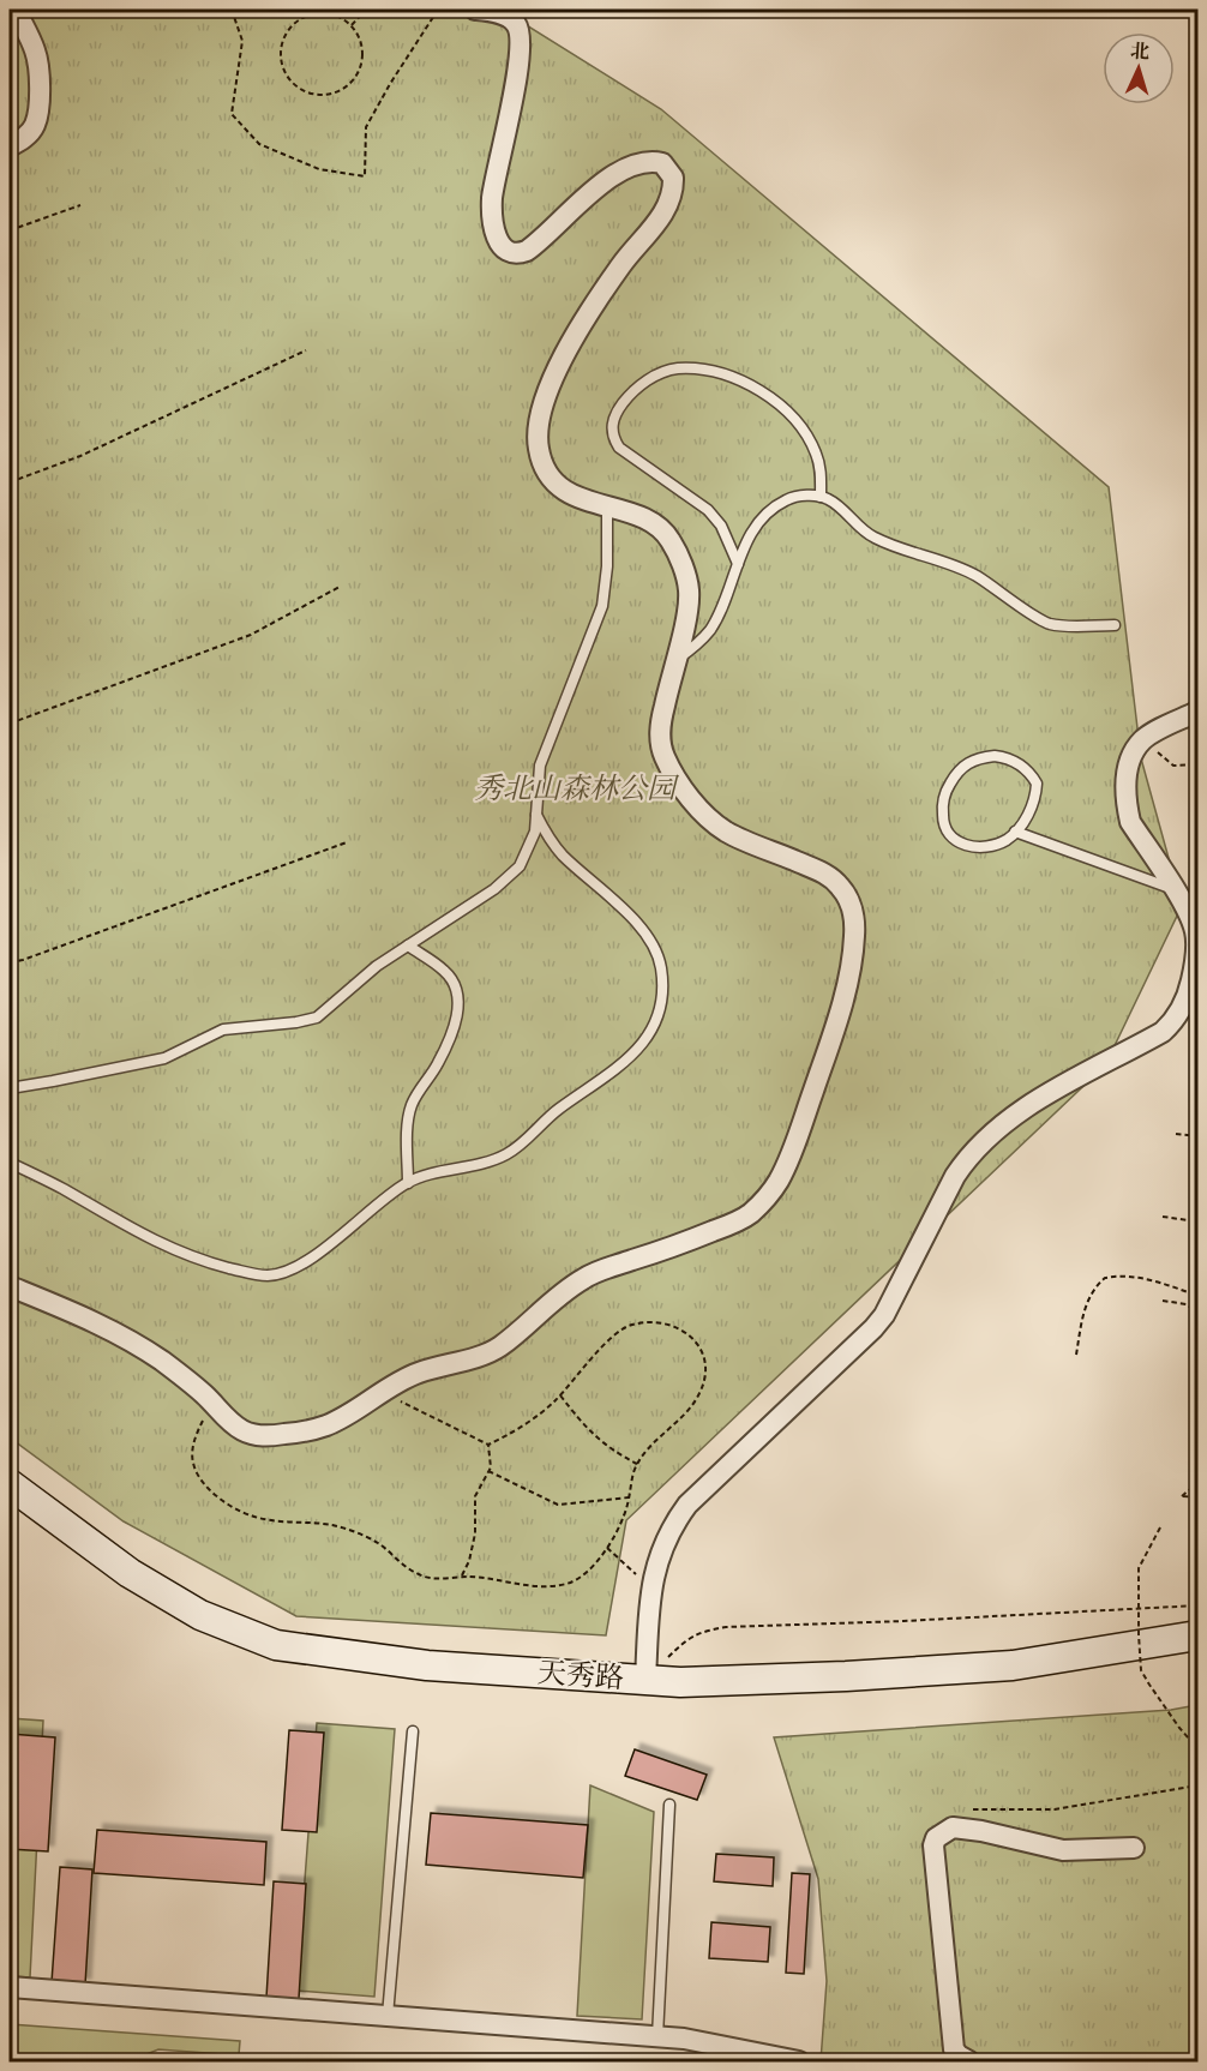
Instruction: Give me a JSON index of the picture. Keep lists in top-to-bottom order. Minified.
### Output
{"streets":{"main road":["天秀路"]},"parks":["秀北山森林公园"],"north":"top"}
